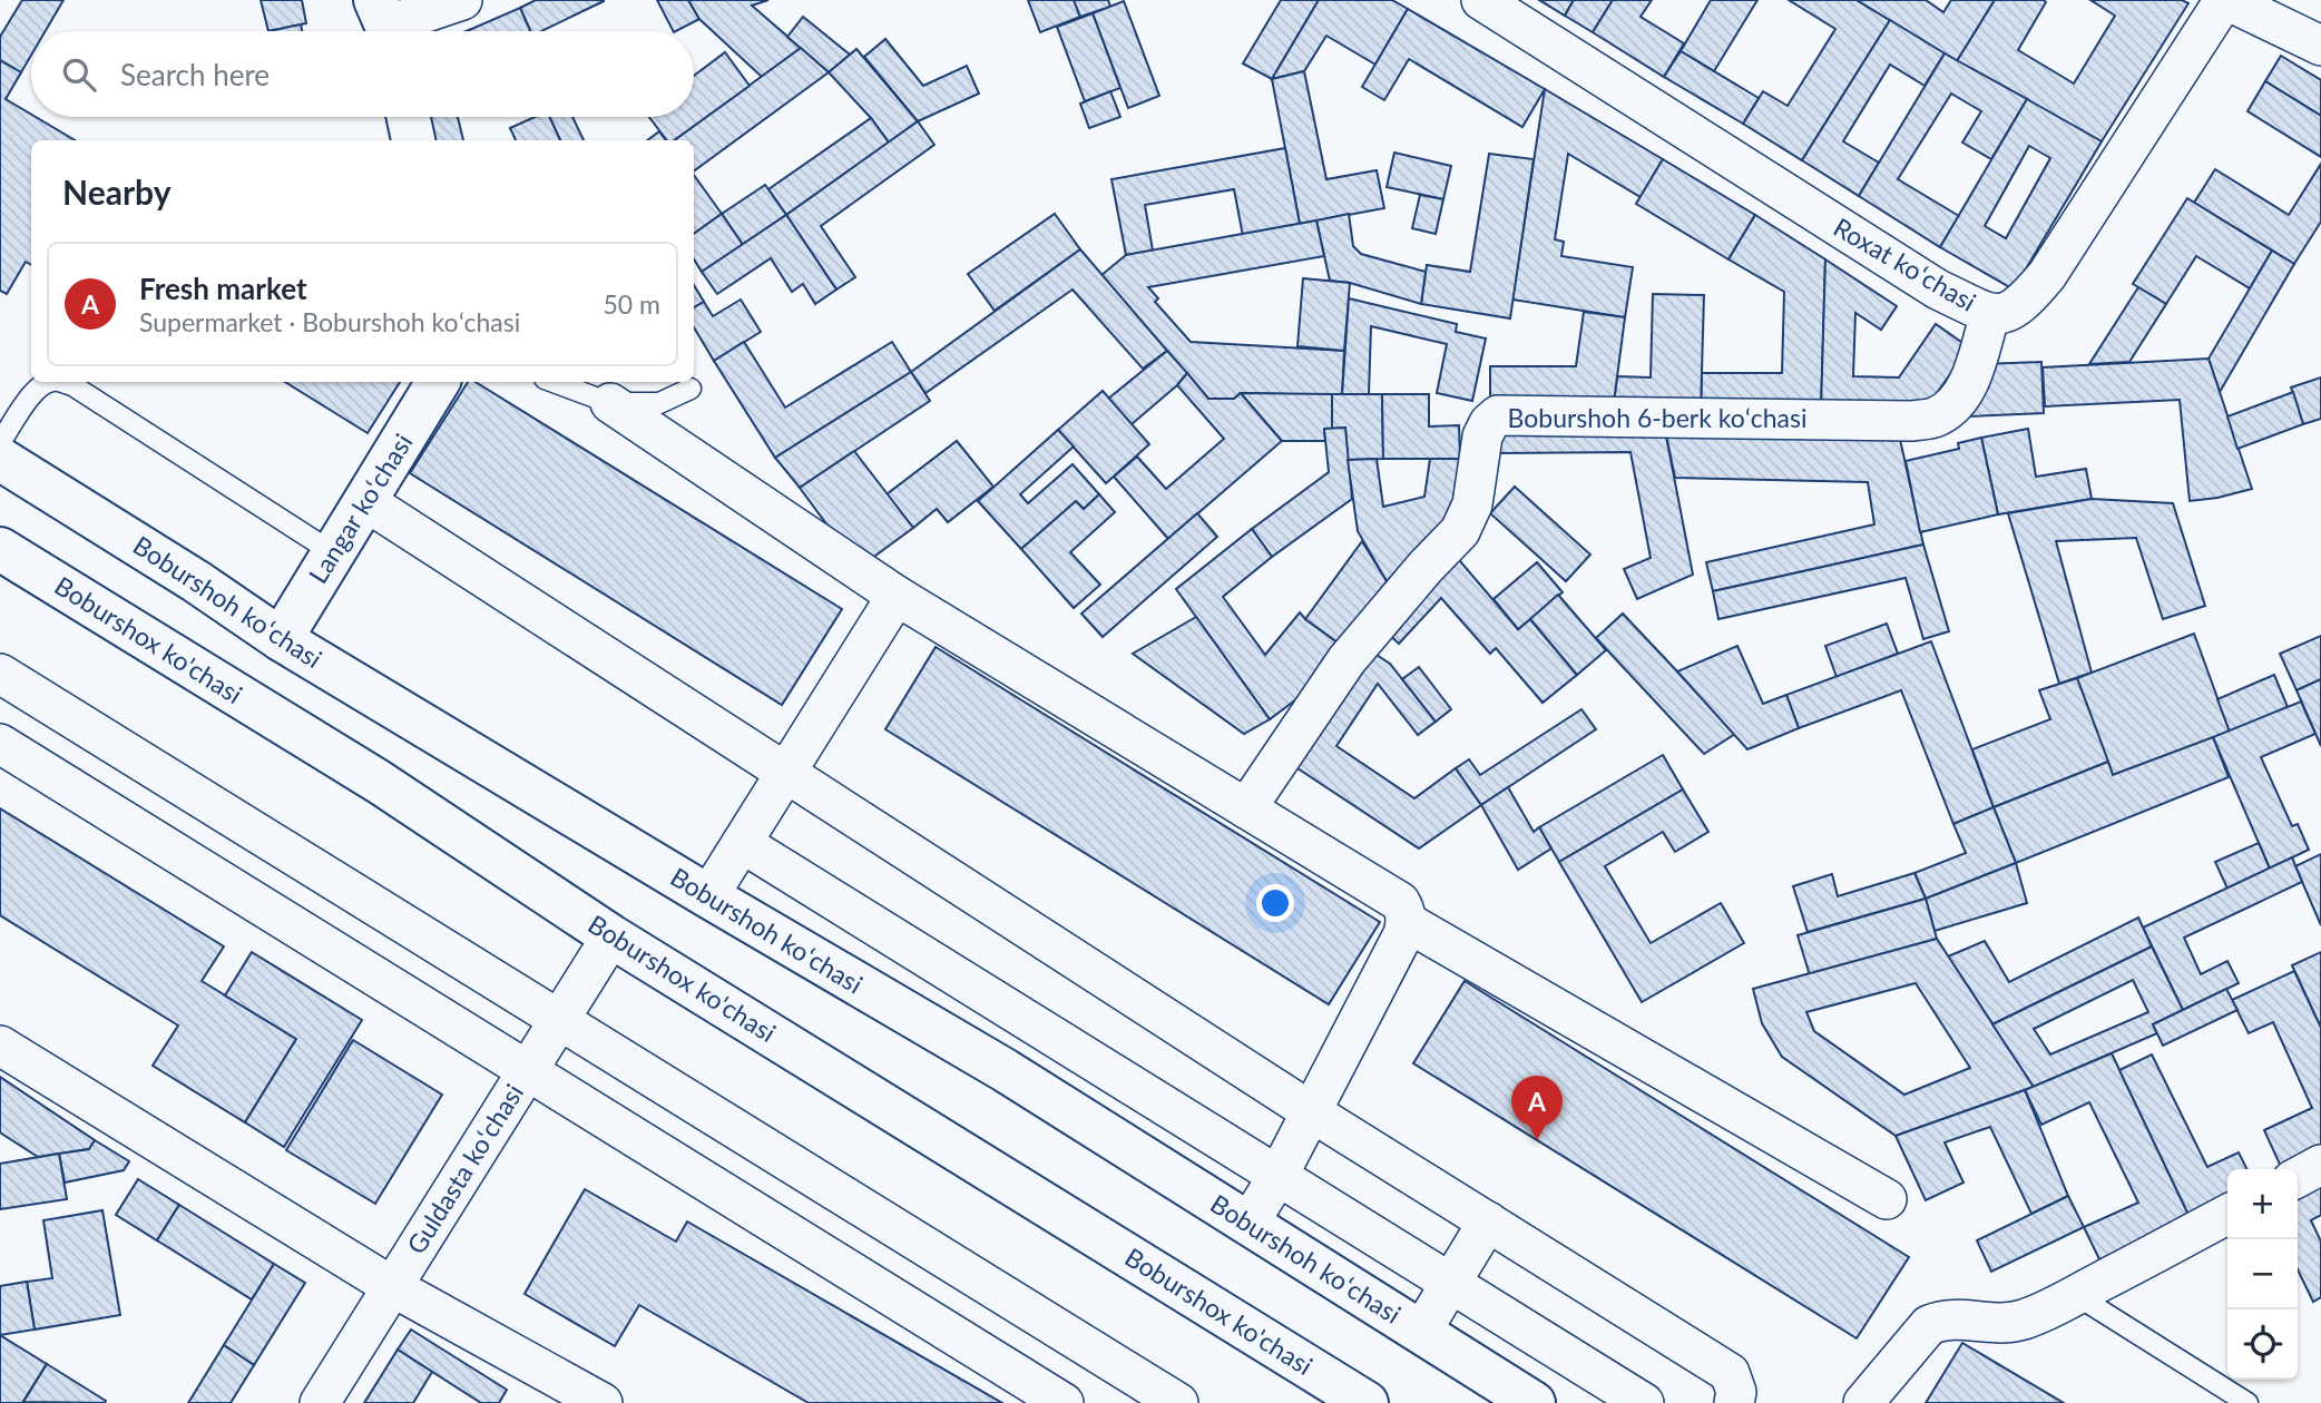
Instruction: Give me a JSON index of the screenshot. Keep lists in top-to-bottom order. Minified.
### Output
{"streets":{"main road":["Langar koʻchasi","Boburshoh koʻchasi","Boburshox ko'chasi"],"street":["Roxat koʻchasi","Boburshoh 6-berk koʻchasi","Guldasta koʻchasi"]},"crossings":[["Roxat koʻchasi","Boburshoh 6-berk koʻchasi"],["Langar koʻchasi","Boburshoh koʻchasi"],["Boburshox ko'chasi","Guldasta koʻchasi"]],"page":{"search":"Search here","heading":"Nearby","list":[{"mark":"A","name":"Fresh market","note":"Supermarket · Boburshoh koʻchasi","value":"50 m"}],"pins":"A","map_buttons":["+","−"]}}
